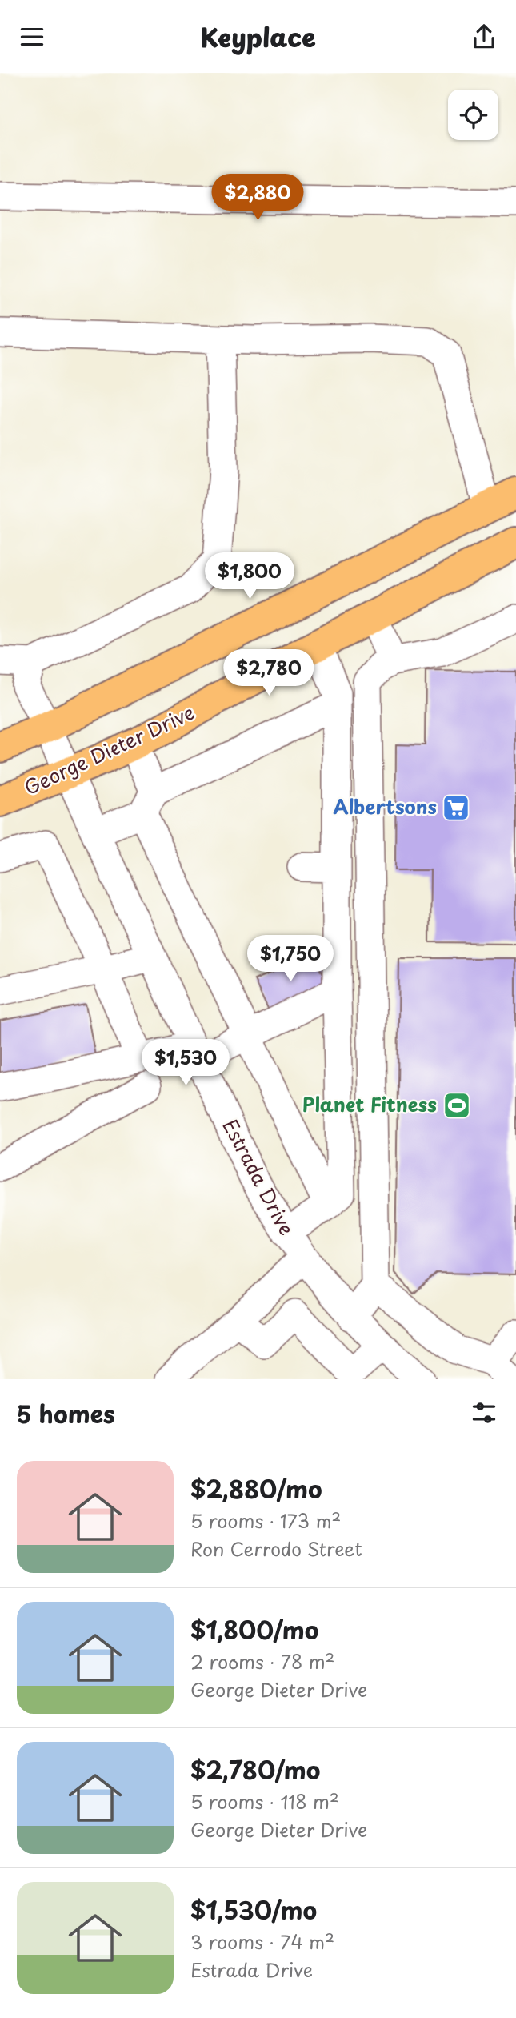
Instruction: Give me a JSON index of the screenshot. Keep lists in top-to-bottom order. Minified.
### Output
{"streets":{"main road":["George Dieter Drive"],"street":["Estrada Drive"]},"crossings":[["George Dieter Drive","Estrada Drive"]],"places":{"supermarket":["Albertsons"],"sports":["Planet Fitness"]},"page":{"header":"Keyplace","price":["$2,880","$1,800","$2,780","$1,750","$1,530"],"heading":"5 homes","list":[{"name":"$2,880/mo","note":"5 rooms · 173 m² · Ron Cerrodo Street"},{"name":"$1,800/mo","note":"2 rooms · 78 m² · George Dieter Drive"},{"name":"$2,780/mo","note":"5 rooms · 118 m² · George Dieter Drive"},{"name":"$1,530/mo","note":"3 rooms · 74 m² · Estrada Drive"}]}}
